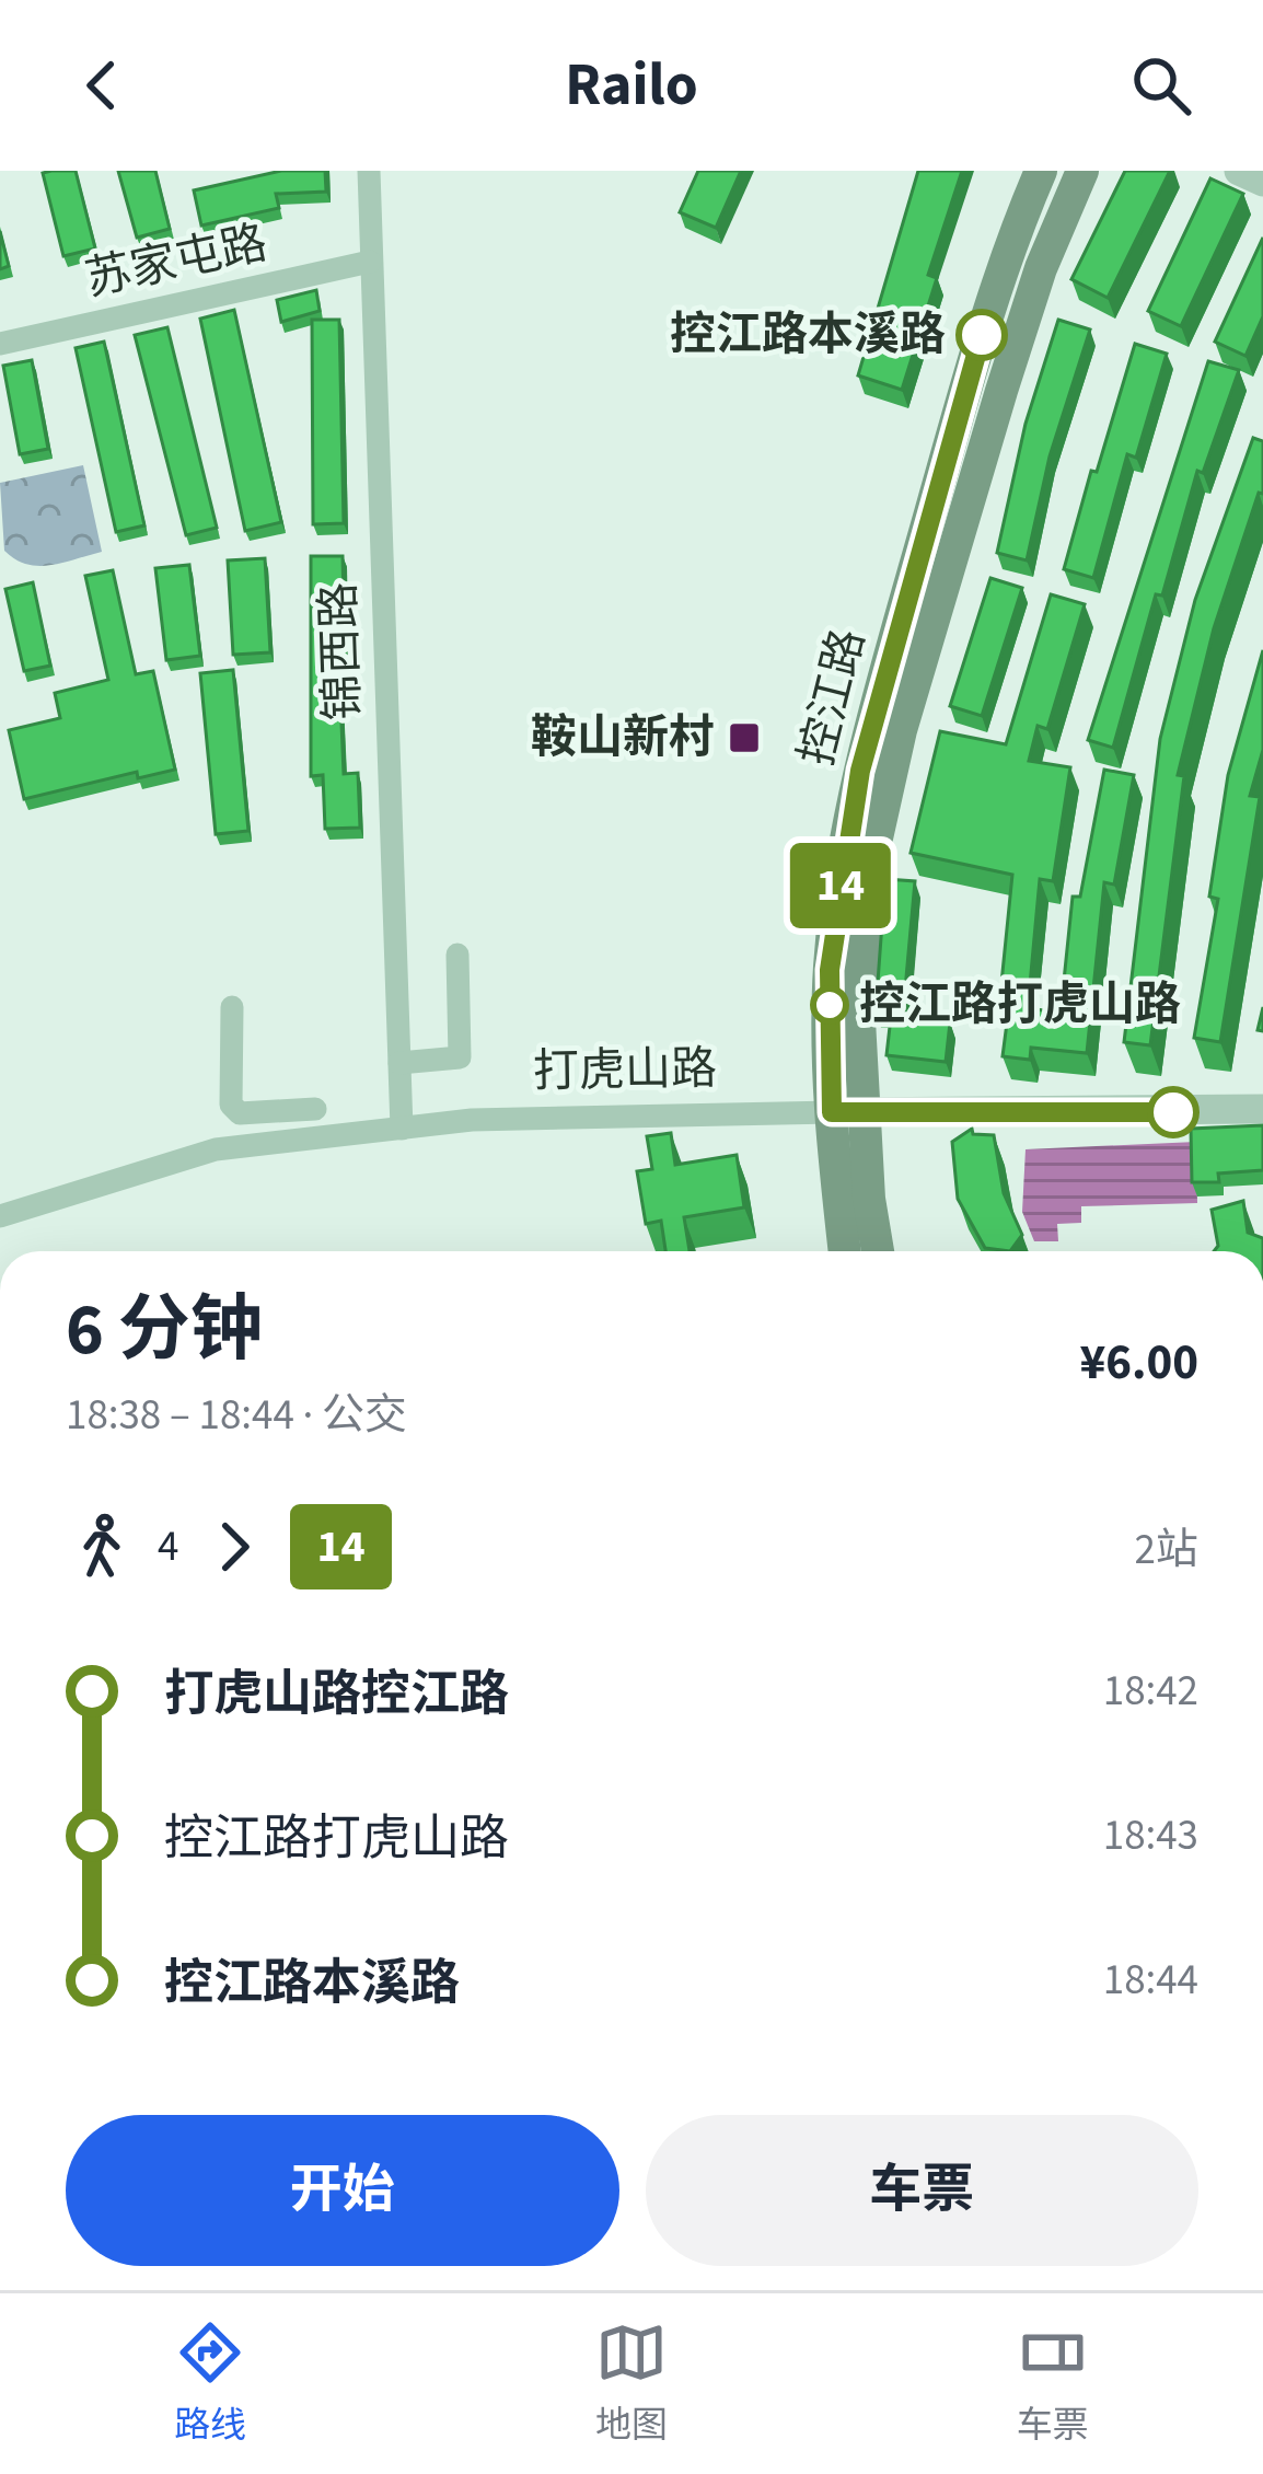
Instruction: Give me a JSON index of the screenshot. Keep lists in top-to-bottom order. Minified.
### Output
{"streets":{"main road":["控江路"],"street":["苏家屯路","锦西路","打虎山路"]},"crossings":[["苏家屯路","锦西路"],["锦西路","打虎山路"],["控江路","打虎山路"]],"places":{"other":["控江路本溪路","控江路打虎山路"],"transit":["鞍山新村"]},"lines":["bus line 14"],"page":{"header":"Railo","on_map":"14","heading":["6 分钟","18:38 – 18:44 · 公交","¥6.00"],"legs":["4","14","2站"],"list":[{"name":"打虎山路控江路","value":"18:42"},{"name":"控江路打虎山路","value":"18:43"},{"name":"控江路本溪路","value":"18:44"}],"buttons":["开始","车票"],"tabs":["路线","地图","车票"]}}
